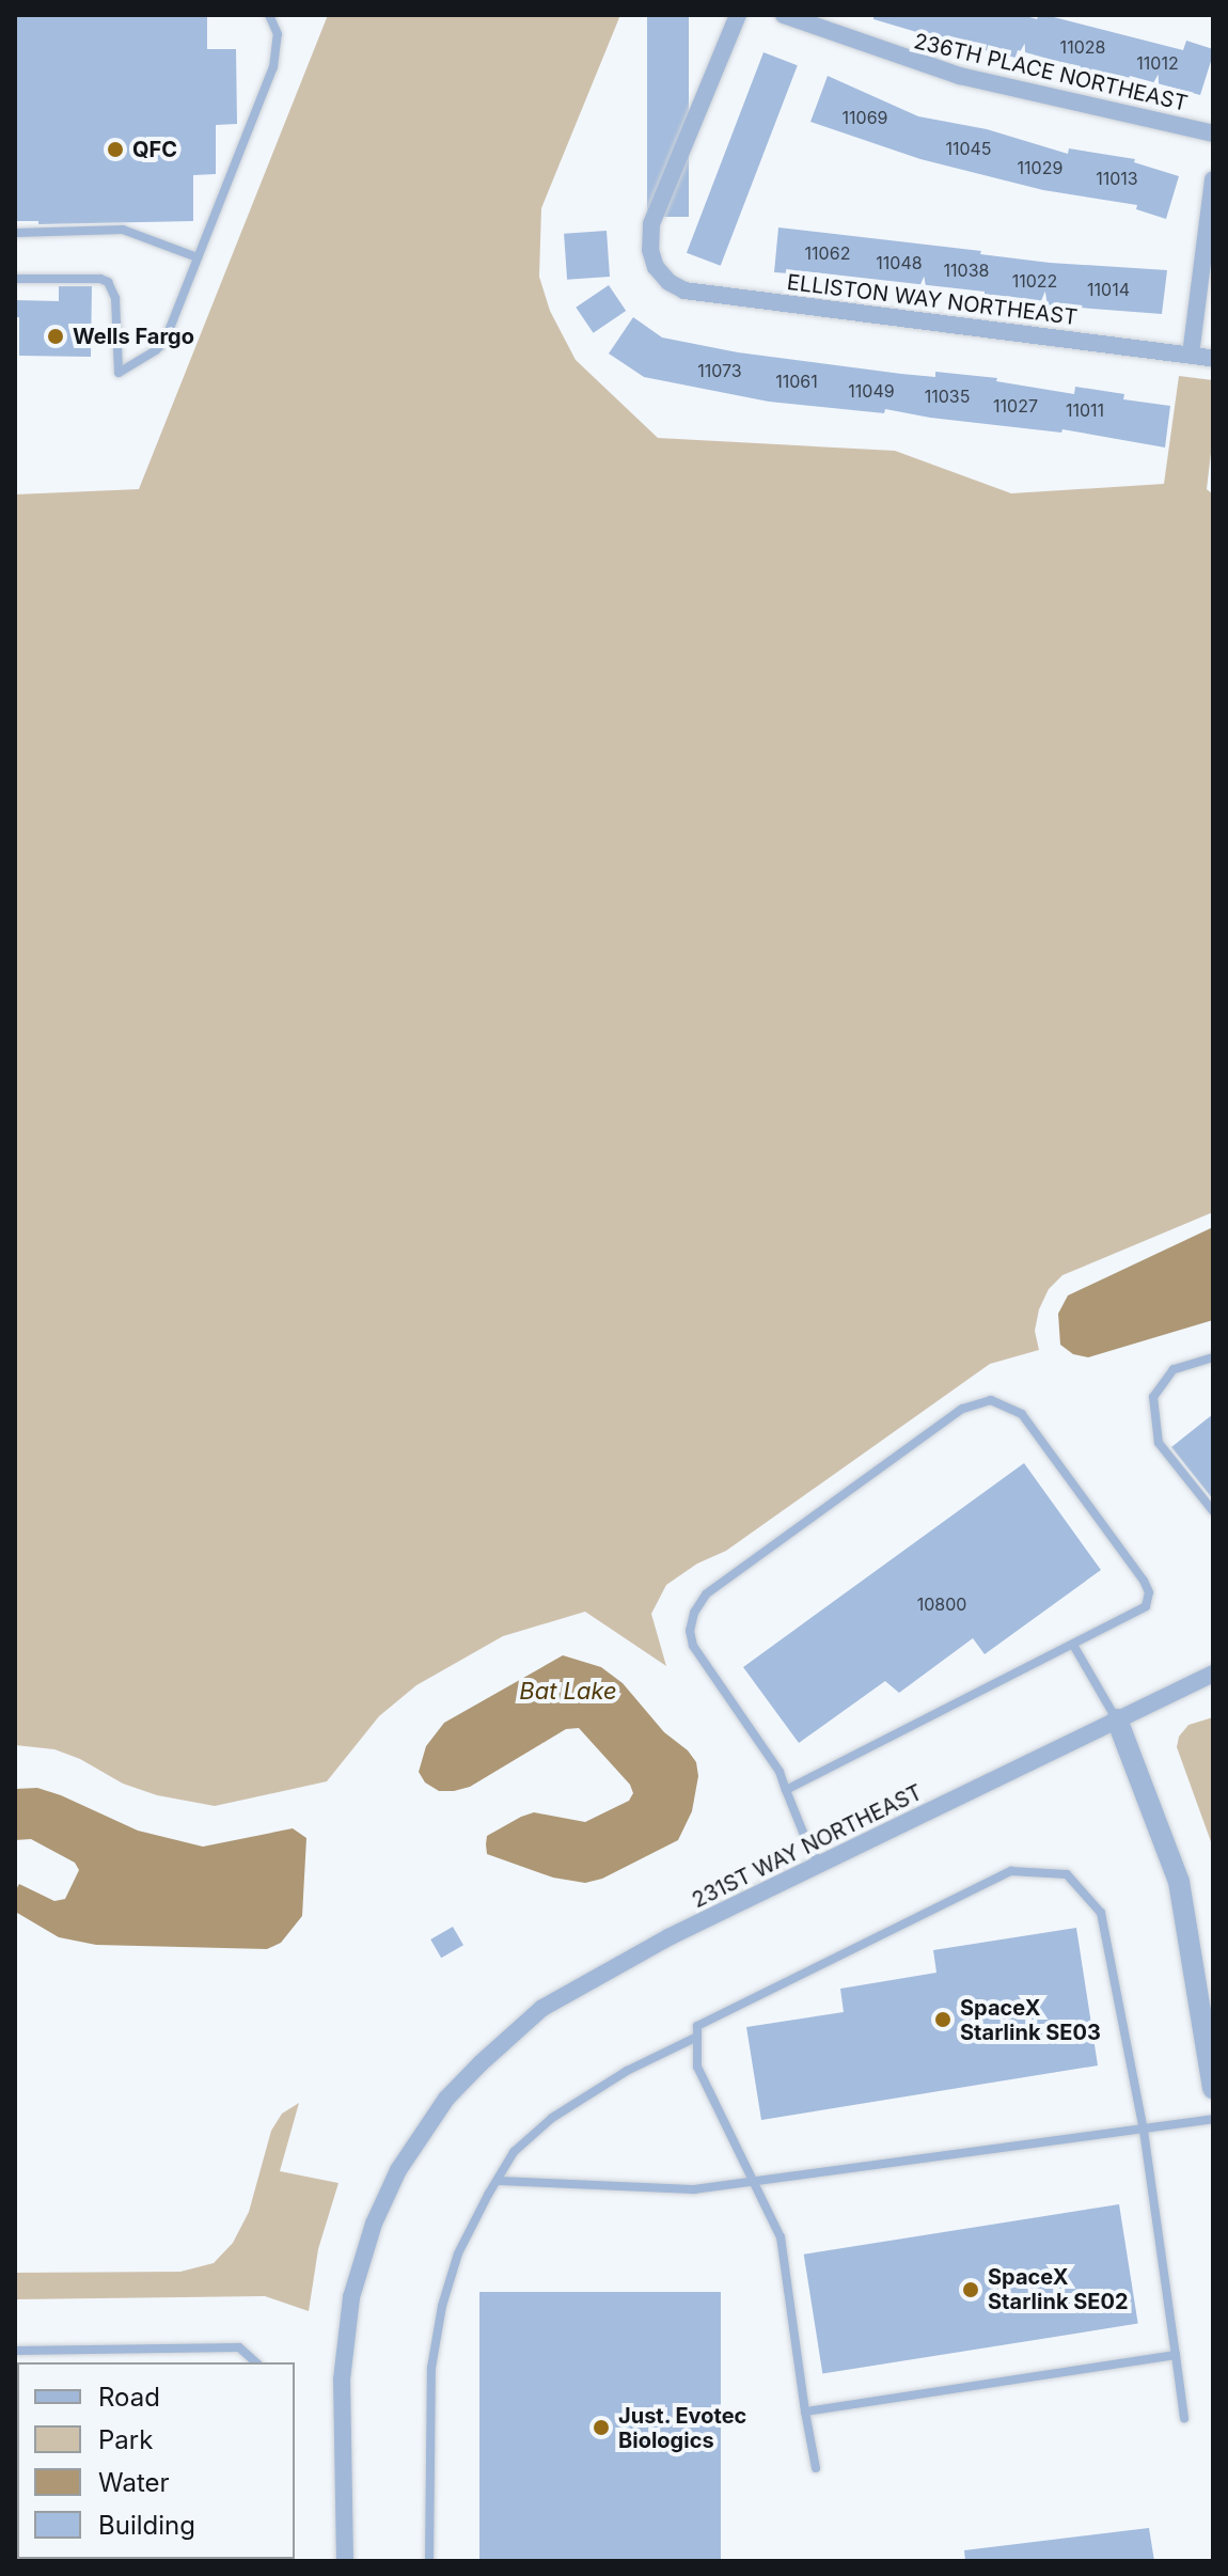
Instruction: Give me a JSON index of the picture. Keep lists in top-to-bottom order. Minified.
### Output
{"streets":{"street":["236TH PLACE NORTHEAST","ELLISTON WAY NORTHEAST","231ST WAY NORTHEAST"]},"water":["Bat Lake"],"places":["QFC","Wells Fargo","SpaceX Starlink SE03","SpaceX Starlink SE02","Just. Evotec Biologics"],"house_numbers":["11028","11012","11069","11045","11029","11013","11062","11048","11038","11022","11014","11073","11061","11049","11035","11027","11011","10800"],"legend":["Road","Park","Water","Building"]}
